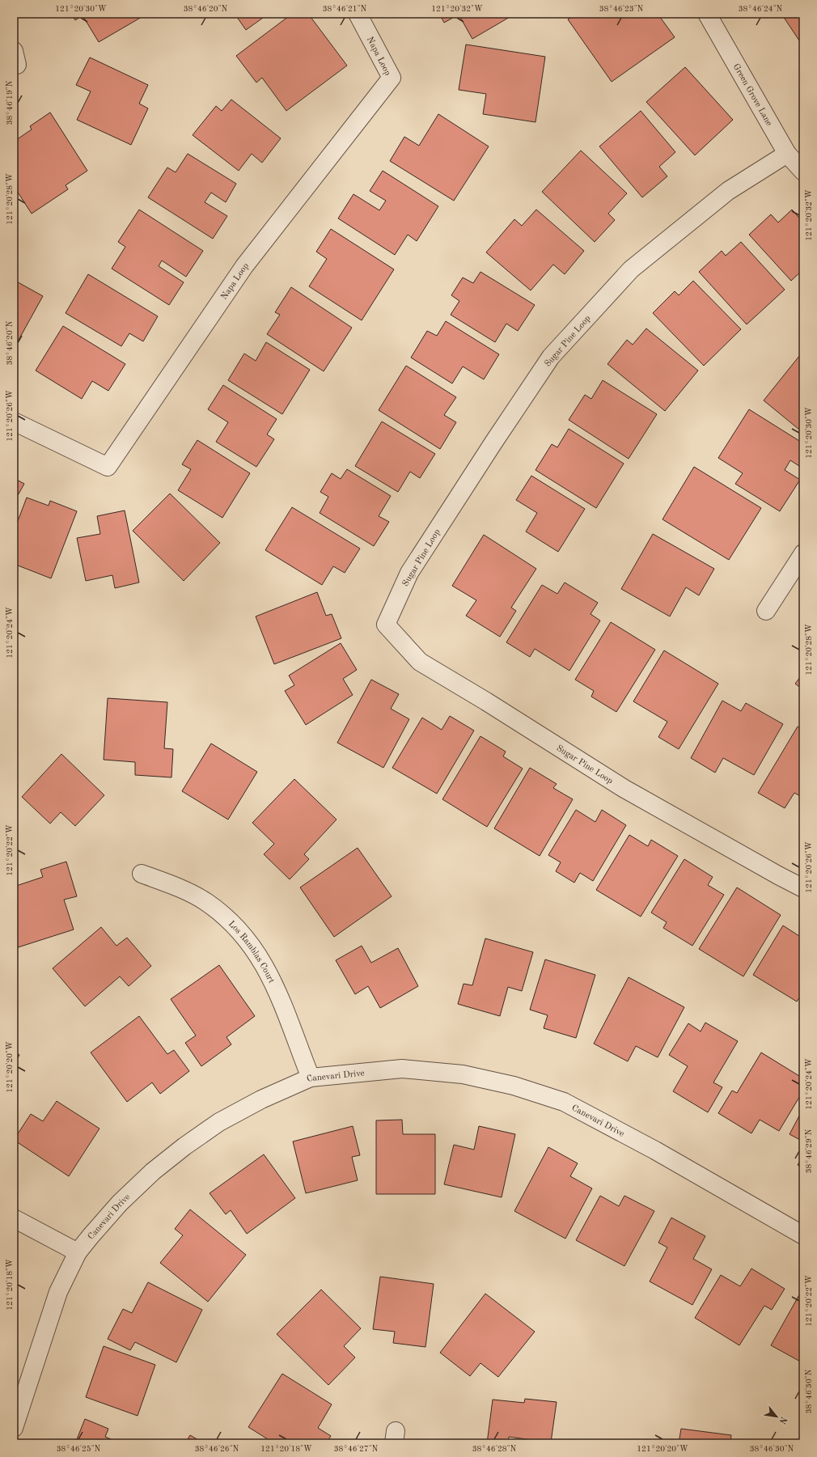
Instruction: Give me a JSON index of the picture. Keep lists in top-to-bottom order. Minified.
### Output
{"streets":{"street":["Napa Loop","Green Grove Lane","Sugar Pine Loop","Los Ramblas Court","Canevari Drive"]},"crossings":[["Green Grove Lane","Sugar Pine Loop"],["Los Ramblas Court","Canevari Drive"]],"north":"bottom right","coordinates":["121°20'30\"W","38°46'20\"N","38°46'21\"N","121°20'32\"W","38°46'23\"N","38°46'24\"N","38°46'19\"N","121°20'28\"W","121°20'26\"W","121°20'24\"W","121°20'22\"W","121°20'20\"W","38°46'29\"N","121°20'18\"W","38°46'30\"N","38°46'25\"N","38°46'26\"N","38°46'27\"N","38°46'28\"N"]}
